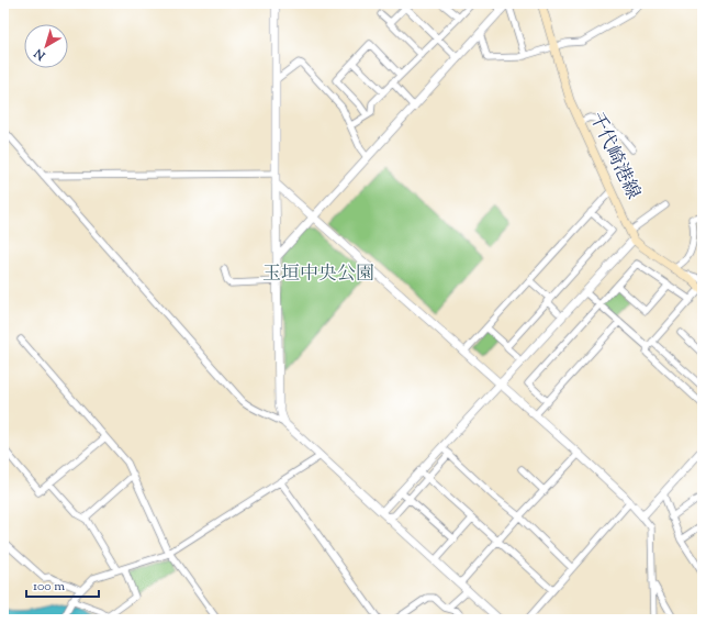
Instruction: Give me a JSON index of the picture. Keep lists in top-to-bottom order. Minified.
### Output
{"streets":{"main road":["千代崎港線"]},"parks":["玉垣中央公園"],"scale_bar":"100 m","north":"bottom left"}
